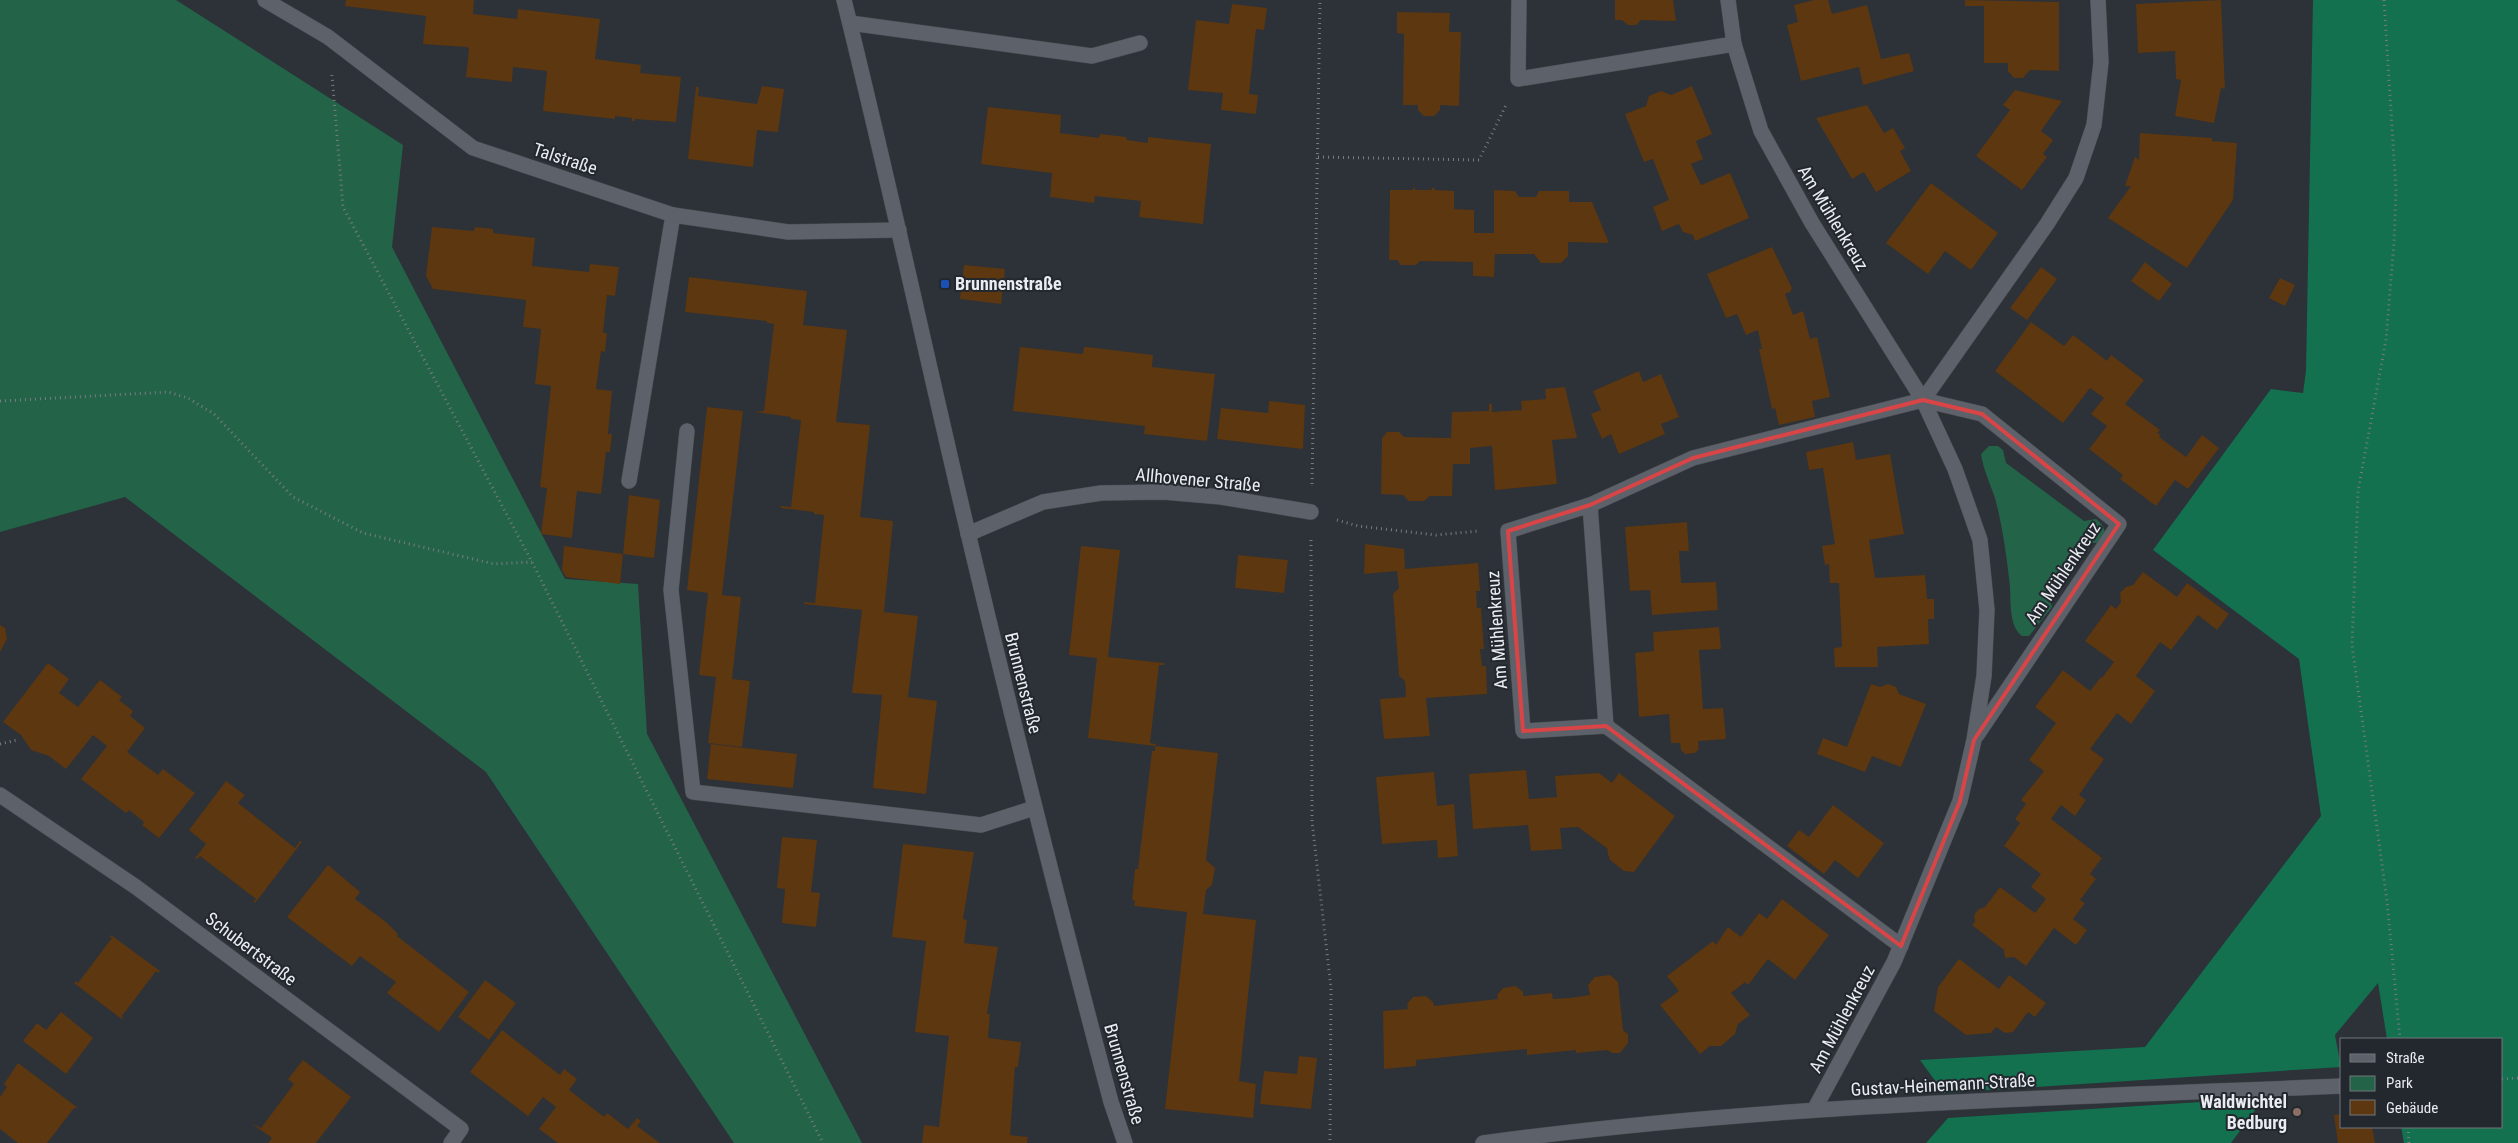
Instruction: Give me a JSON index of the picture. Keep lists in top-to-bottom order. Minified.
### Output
{"streets":{"street":["Talstraße","Am Mühlenkreuz","Allhovener Straße","Brunnenstraße","Schubertstraße","Gustav-Heinemann-Straße"]},"crossings":[["Talstraße","Brunnenstraße"],["Am Mühlenkreuz","Gustav-Heinemann-Straße"],["Allhovener Straße","Brunnenstraße"]],"places":{"transit":["Brunnenstraße"],"other":["Waldwichtel Bedburg"]},"legend":["Straße","Park","Gebäude"]}
